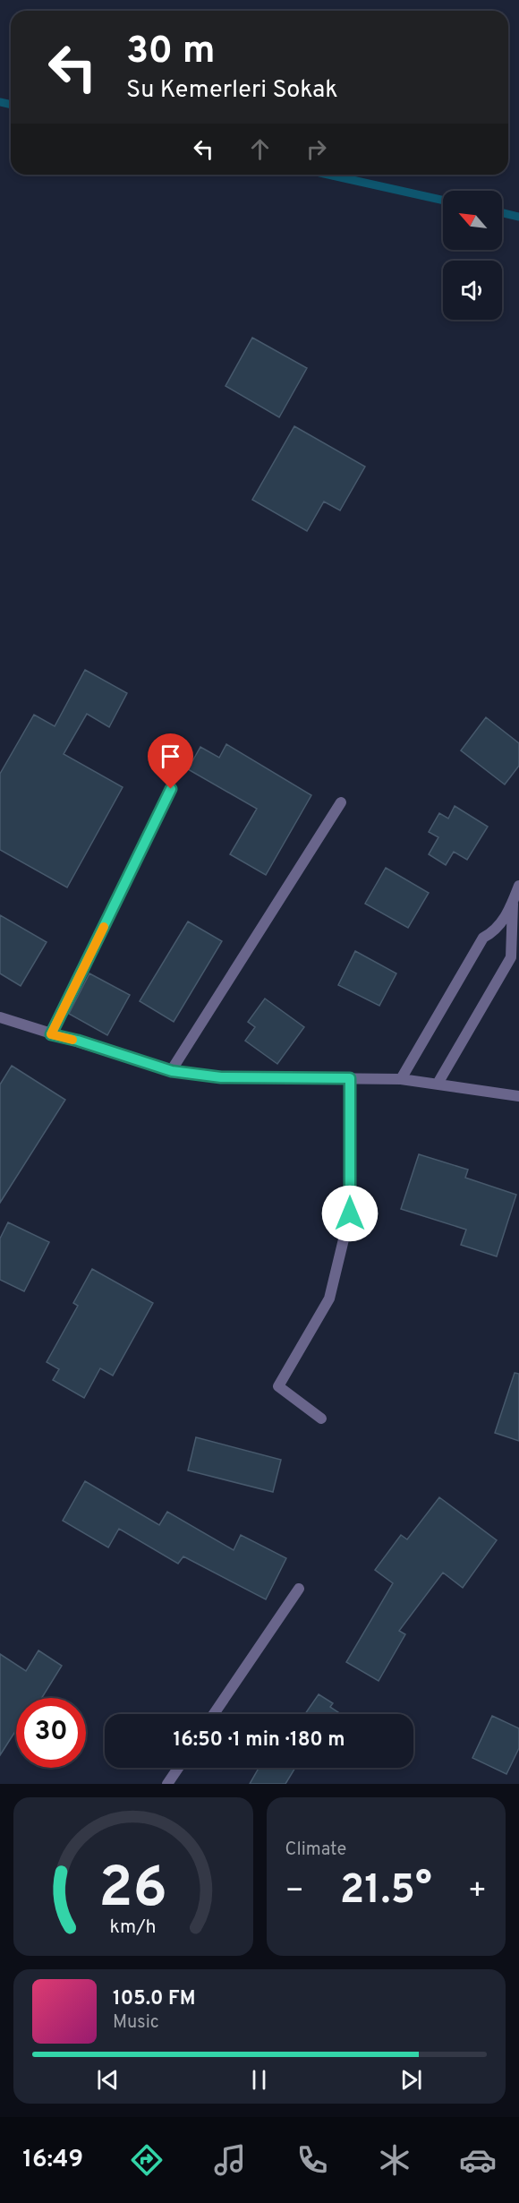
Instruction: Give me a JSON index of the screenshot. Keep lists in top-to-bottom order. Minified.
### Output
{"north":"top left","page":{"turn":["30 m","Su Kemerleri Sokak"],"limit":"30","trip":"16:50 · 1 min · 180 m","tile":"Climate","heat":["−","21.5°","+"],"song":["105.0 FM","Music"],"tabs":"16:49","gauge":["26","km/h"]}}
